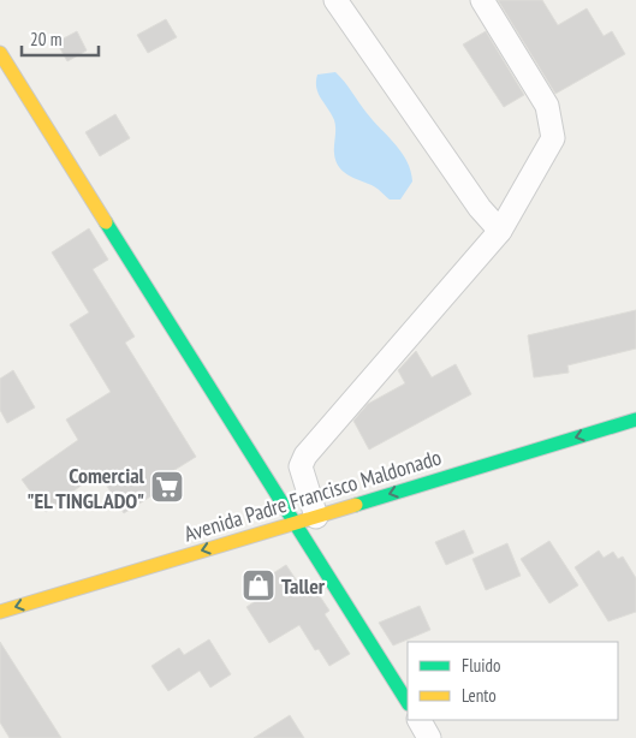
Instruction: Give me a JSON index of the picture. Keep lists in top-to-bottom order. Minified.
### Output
{"streets":{"street":["Avenida Padre Francisco Maldonado"]},"one_way":["Avenida Padre Francisco Maldonado"],"places":{"supermarket":["Comercial \"EL TINGLADO\""],"shop":["Taller"]},"legend":["Fluido","Lento"],"scale_bar":"20 m"}
